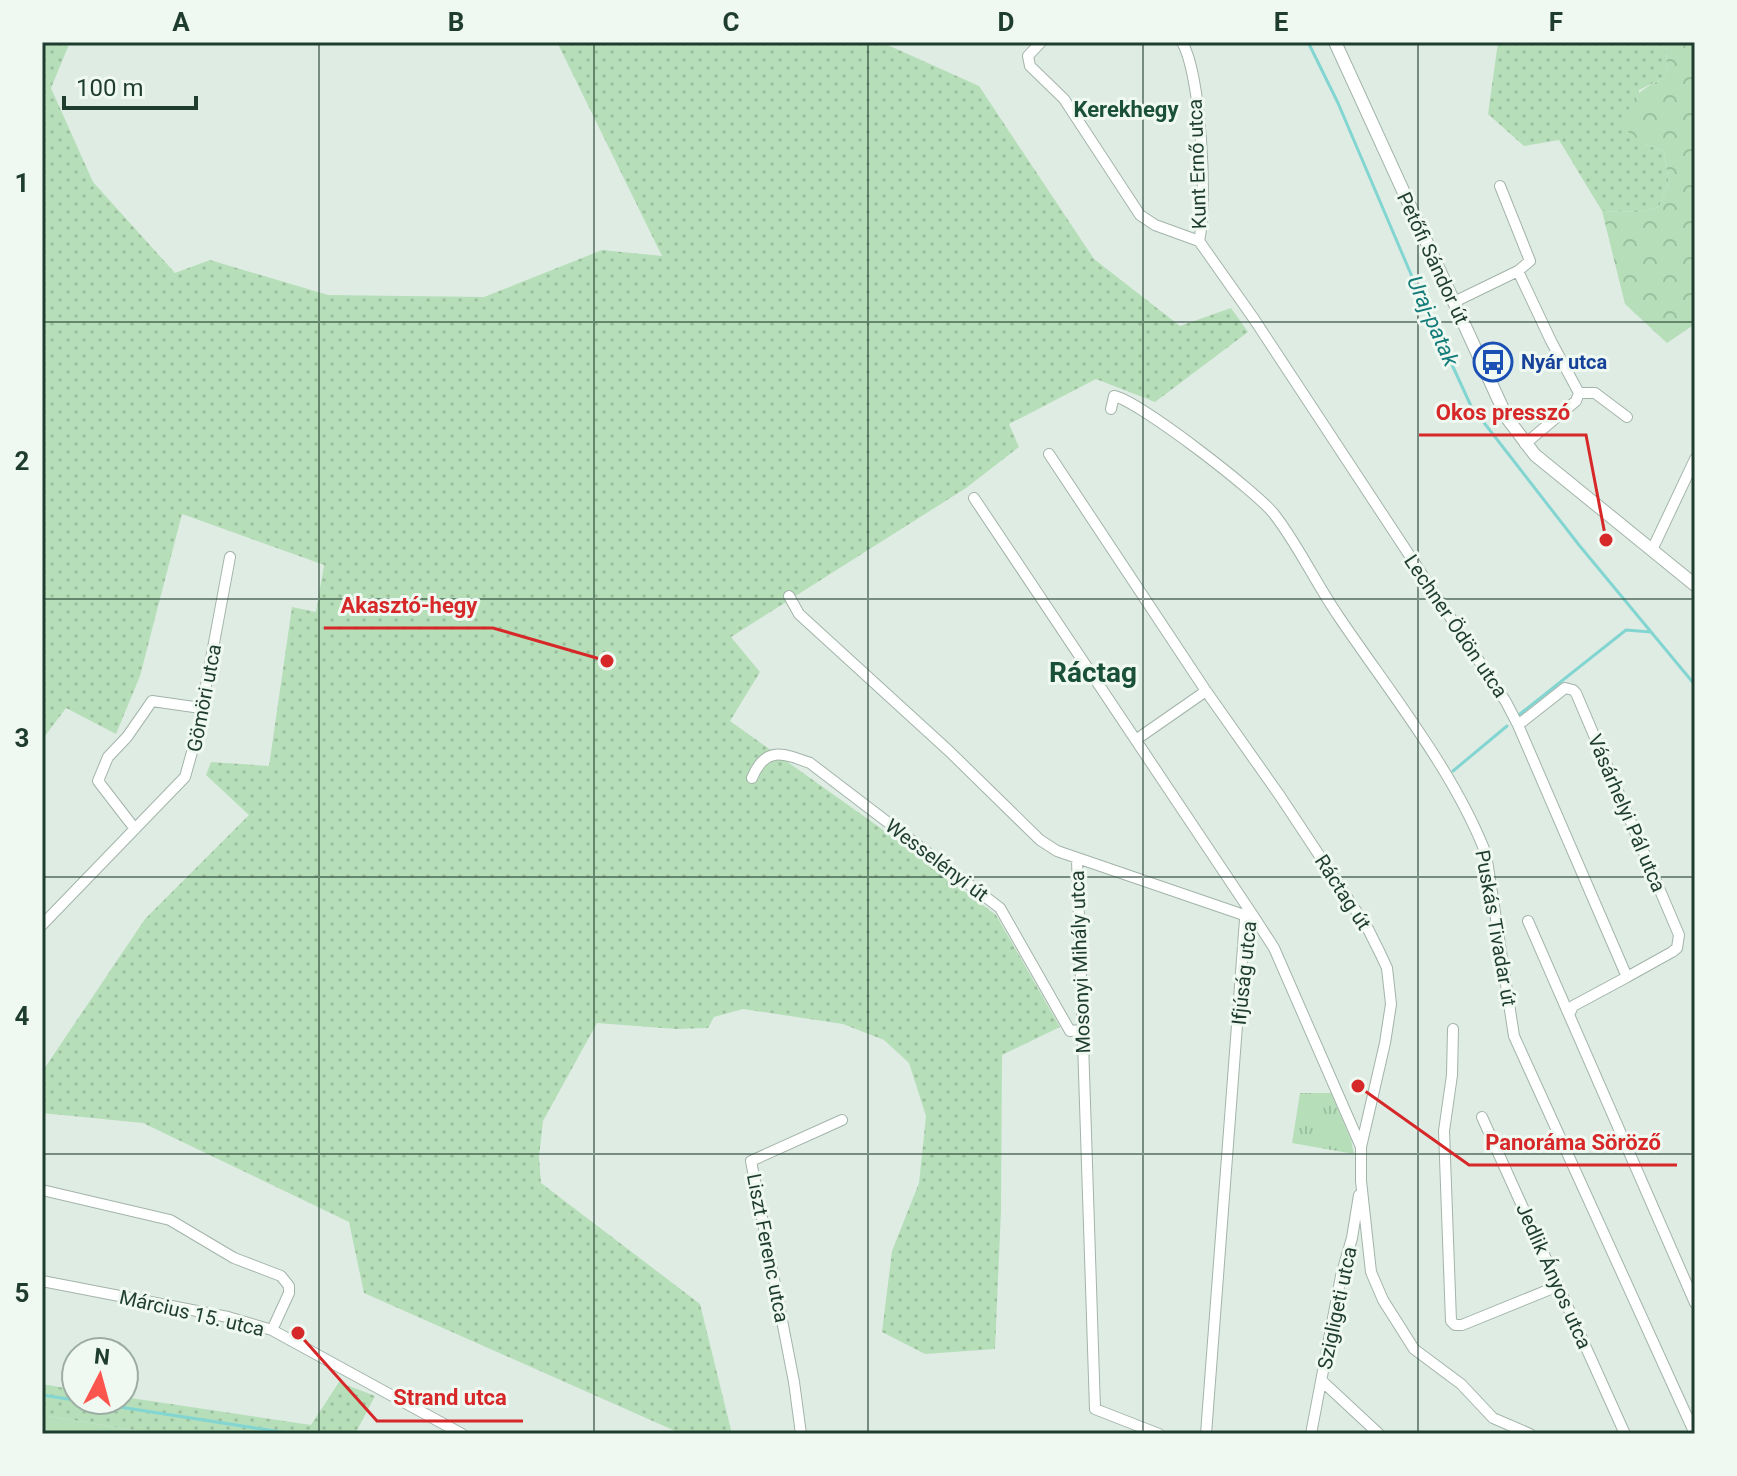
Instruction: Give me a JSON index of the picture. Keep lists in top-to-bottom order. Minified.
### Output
{"streets":{"street":["Kunt Ernő utca","Petőfi Sándor út","Lechner Ödön utca","Gömöri utca","Vásárhelyi Pál utca","Wesselényi út","Ráctag út","Puskás Tivadar út","Mosonyi Mihály utca","Ifjúság utca","Liszt Ferenc utca","Jedlik Ányos utca","Szigligeti utca","Március 15. utca"]},"crossings":[["Kunt Ernő utca","Lechner Ödön utca"],["Lechner Ödön utca","Vásárhelyi Pál utca"],["Wesselényi út","Mosonyi Mihály utca"]],"districts":["Kerekhegy","Ráctag"],"water":["Uraj-patak"],"places":{"bus stop":["Nyár utca"],"other":["Okos presszó","Akasztó-hegy","Panoráma Söröző","Strand utca"]},"scale_bar":"100 m","north":"top","grid":{"columns":["A","B","C","D","E","F"],"rows":["1","2","3","4","5"]}}
